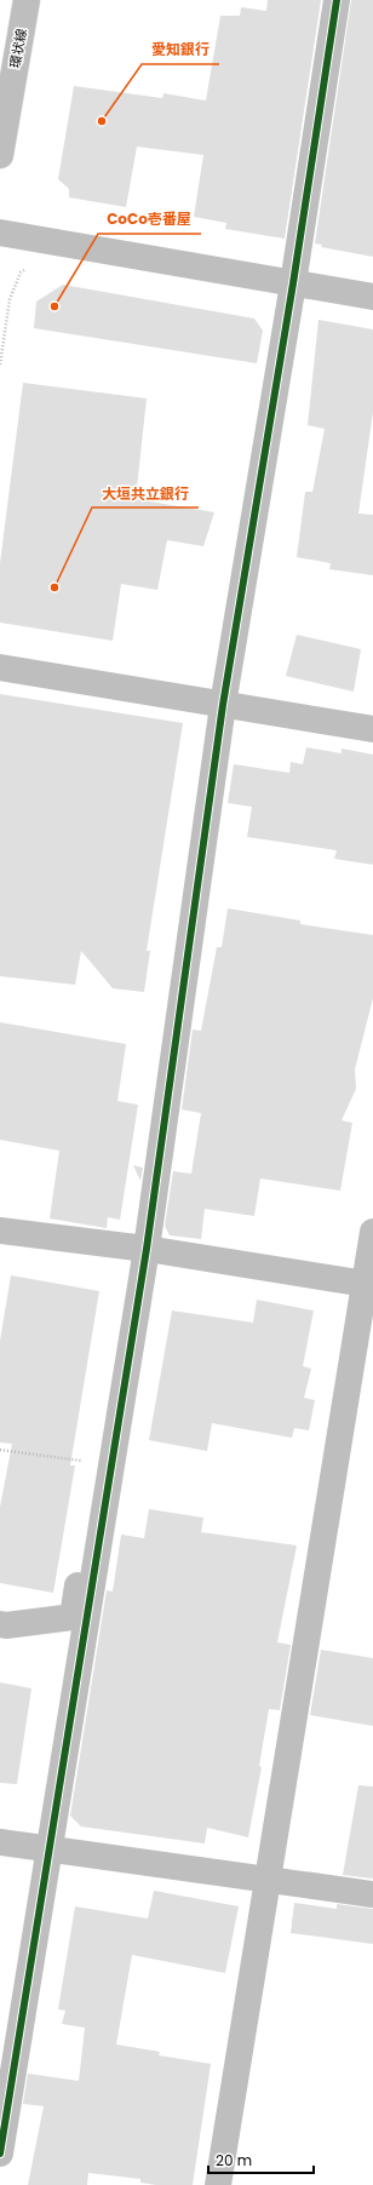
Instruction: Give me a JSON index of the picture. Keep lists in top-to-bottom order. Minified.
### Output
{"streets":{"street":["環状線"]},"places":["愛知銀行","CoCo壱番屋","大垣共立銀行"],"scale_bar":"20 m"}
